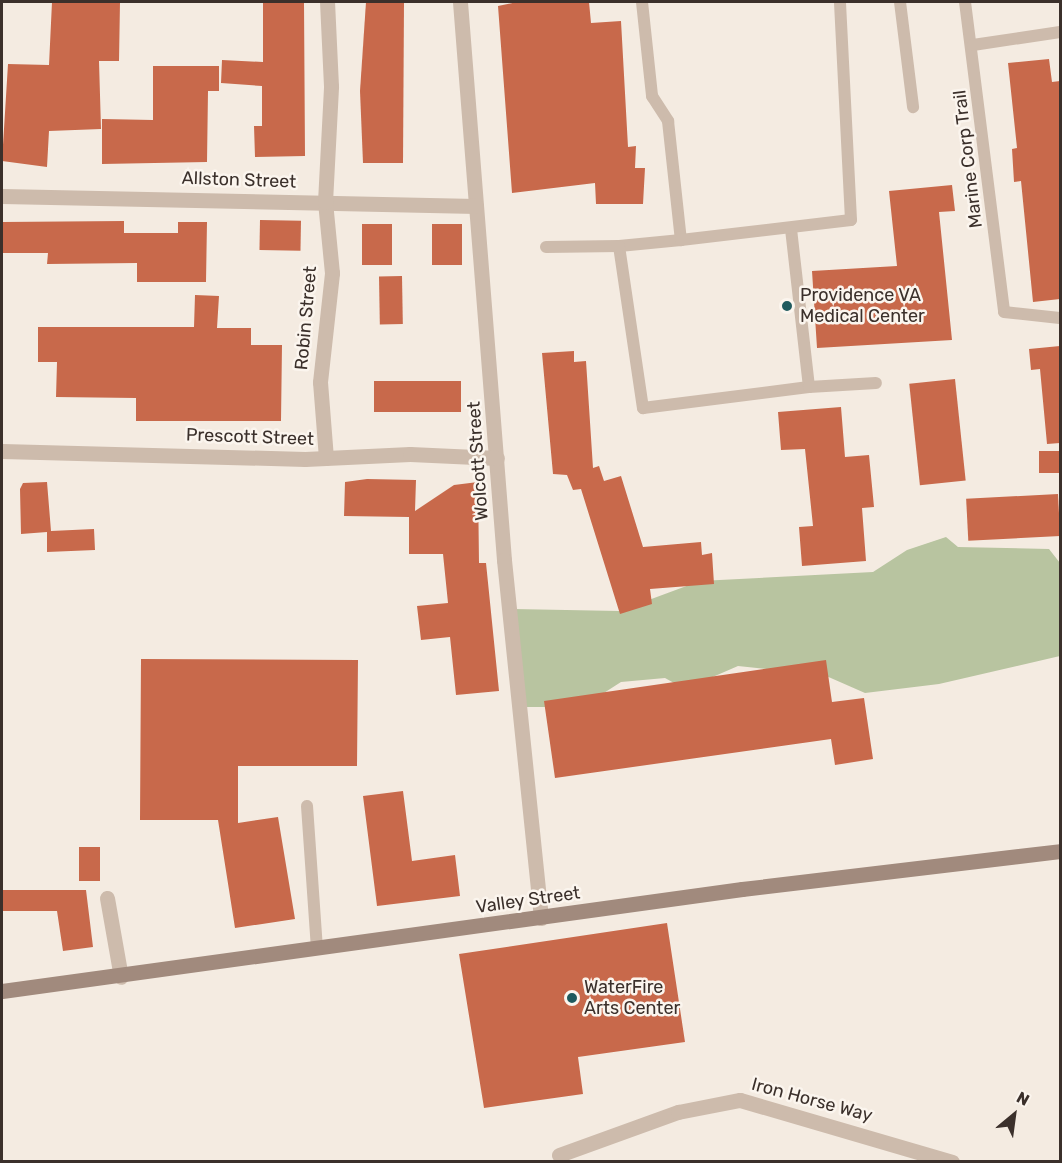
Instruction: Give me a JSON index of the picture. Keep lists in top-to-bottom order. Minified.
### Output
{"streets":{"main road":["Valley Street"],"street":["Allston Street","Robin Street","Prescott Street","Wolcott Street","Iron Horse Way"],"lane":["Marine Corp Trail"]},"crossings":[["Allston Street","Robin Street"],["Allston Street","Wolcott Street"],["Robin Street","Prescott Street"],["Prescott Street","Wolcott Street"],["Wolcott Street","Valley Street"]],"places":["Providence VA Medical Center","WaterFire Arts Center"],"north":"top right"}
